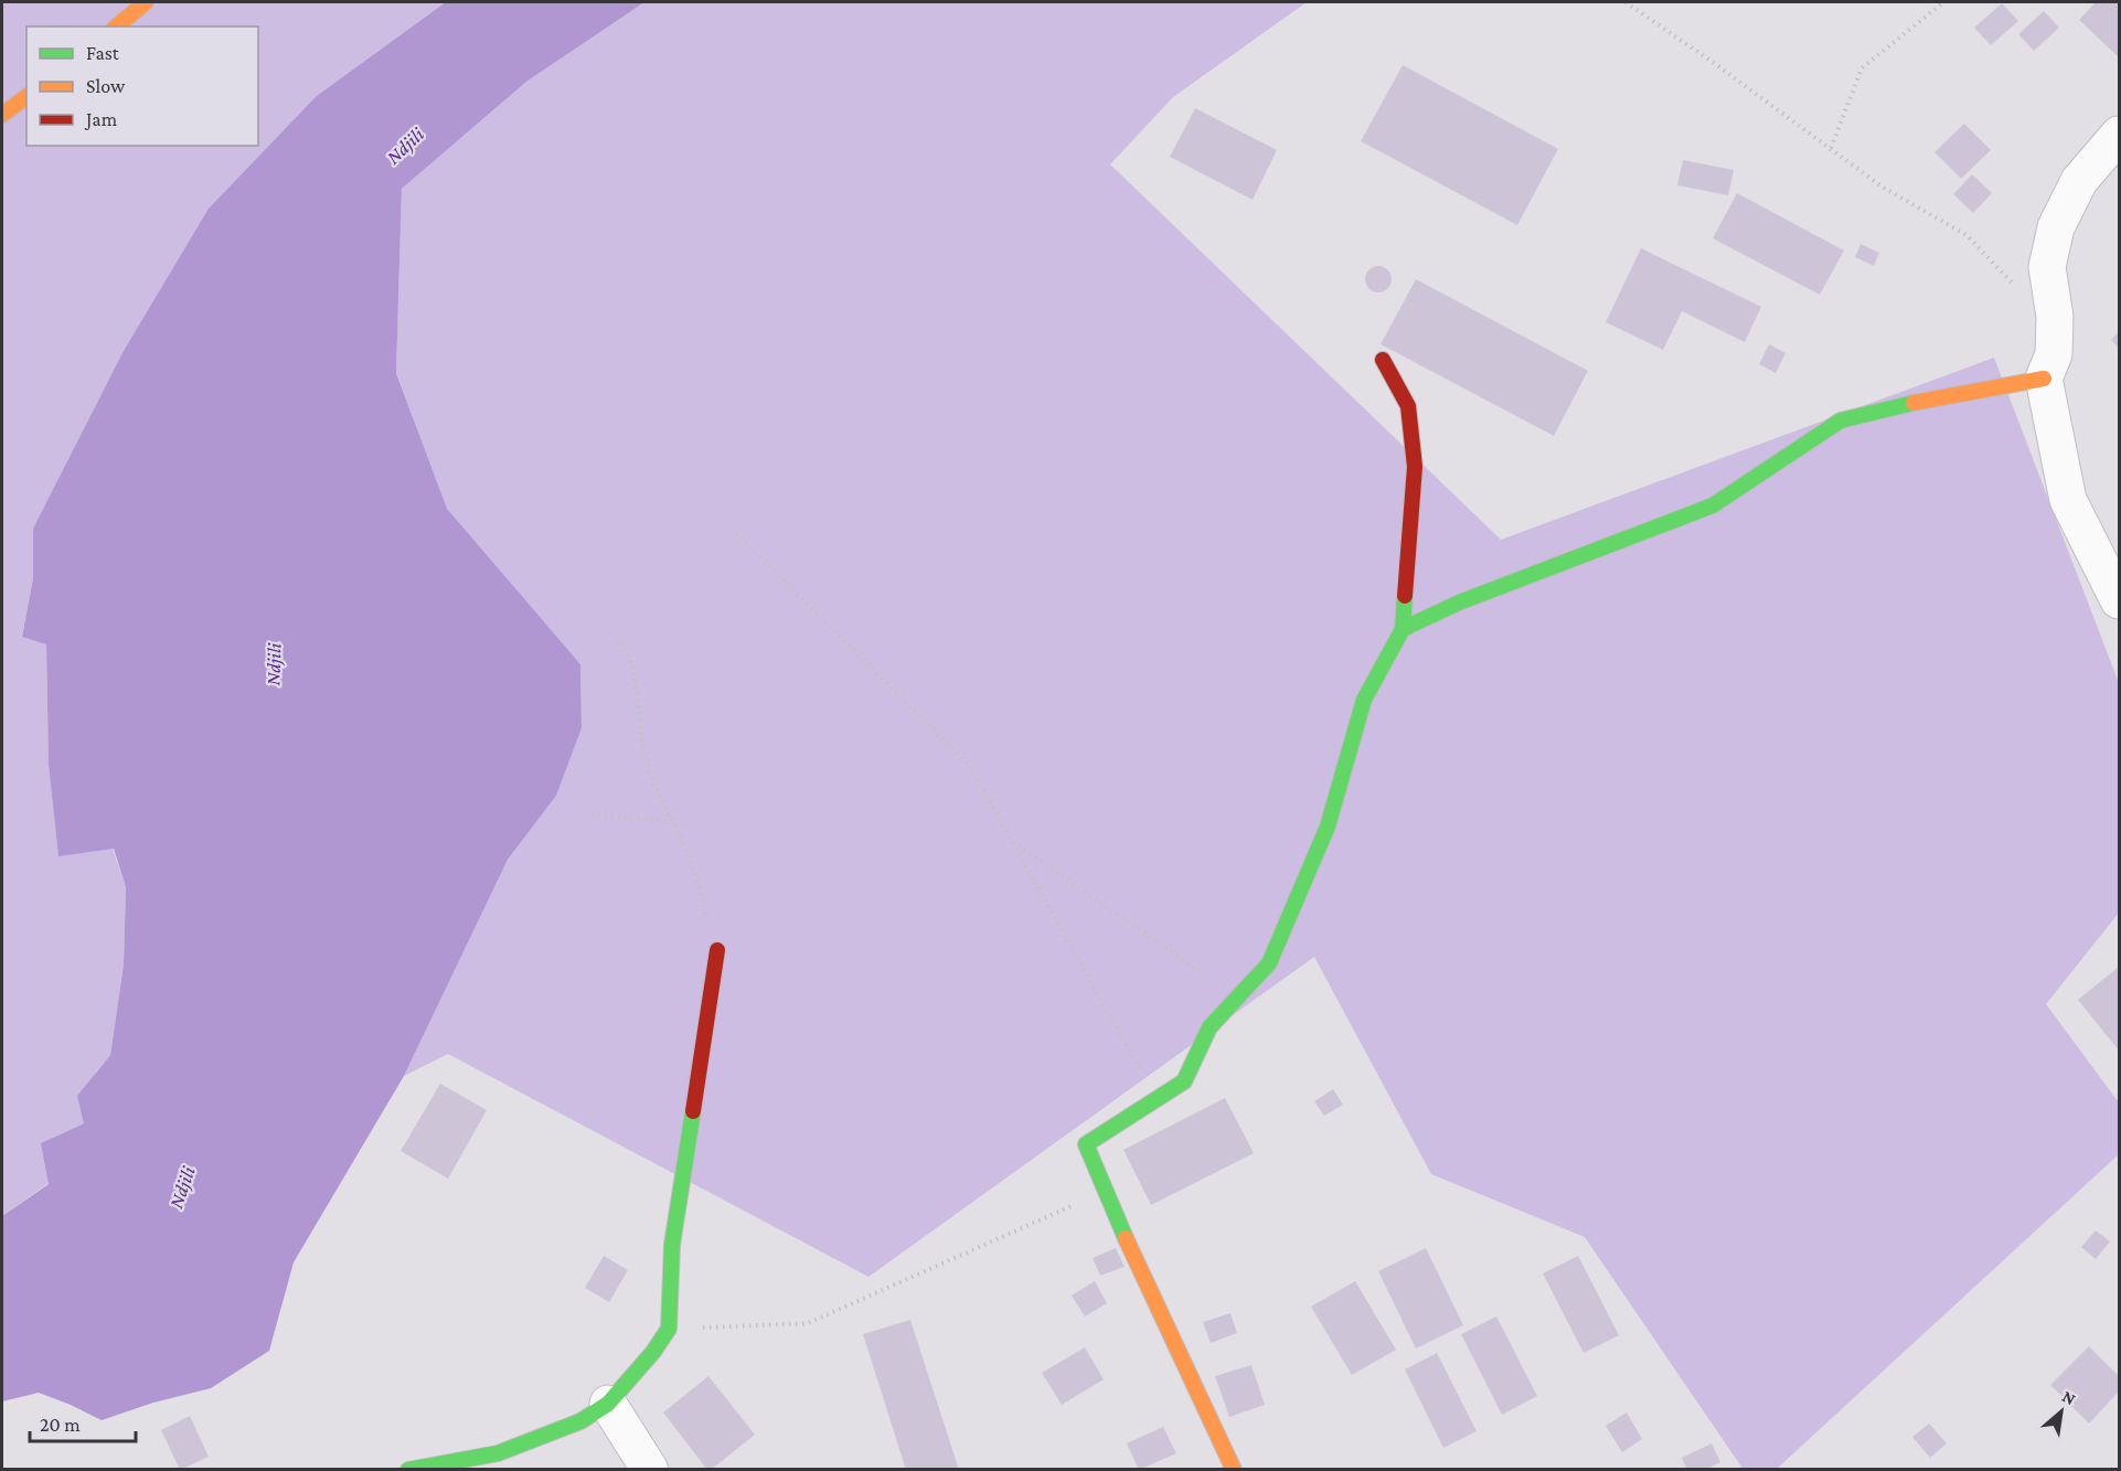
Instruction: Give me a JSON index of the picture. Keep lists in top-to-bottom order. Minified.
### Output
{"water":["Ndjili"],"legend":["Fast","Slow","Jam"],"scale_bar":"20 m","north":"top right"}
